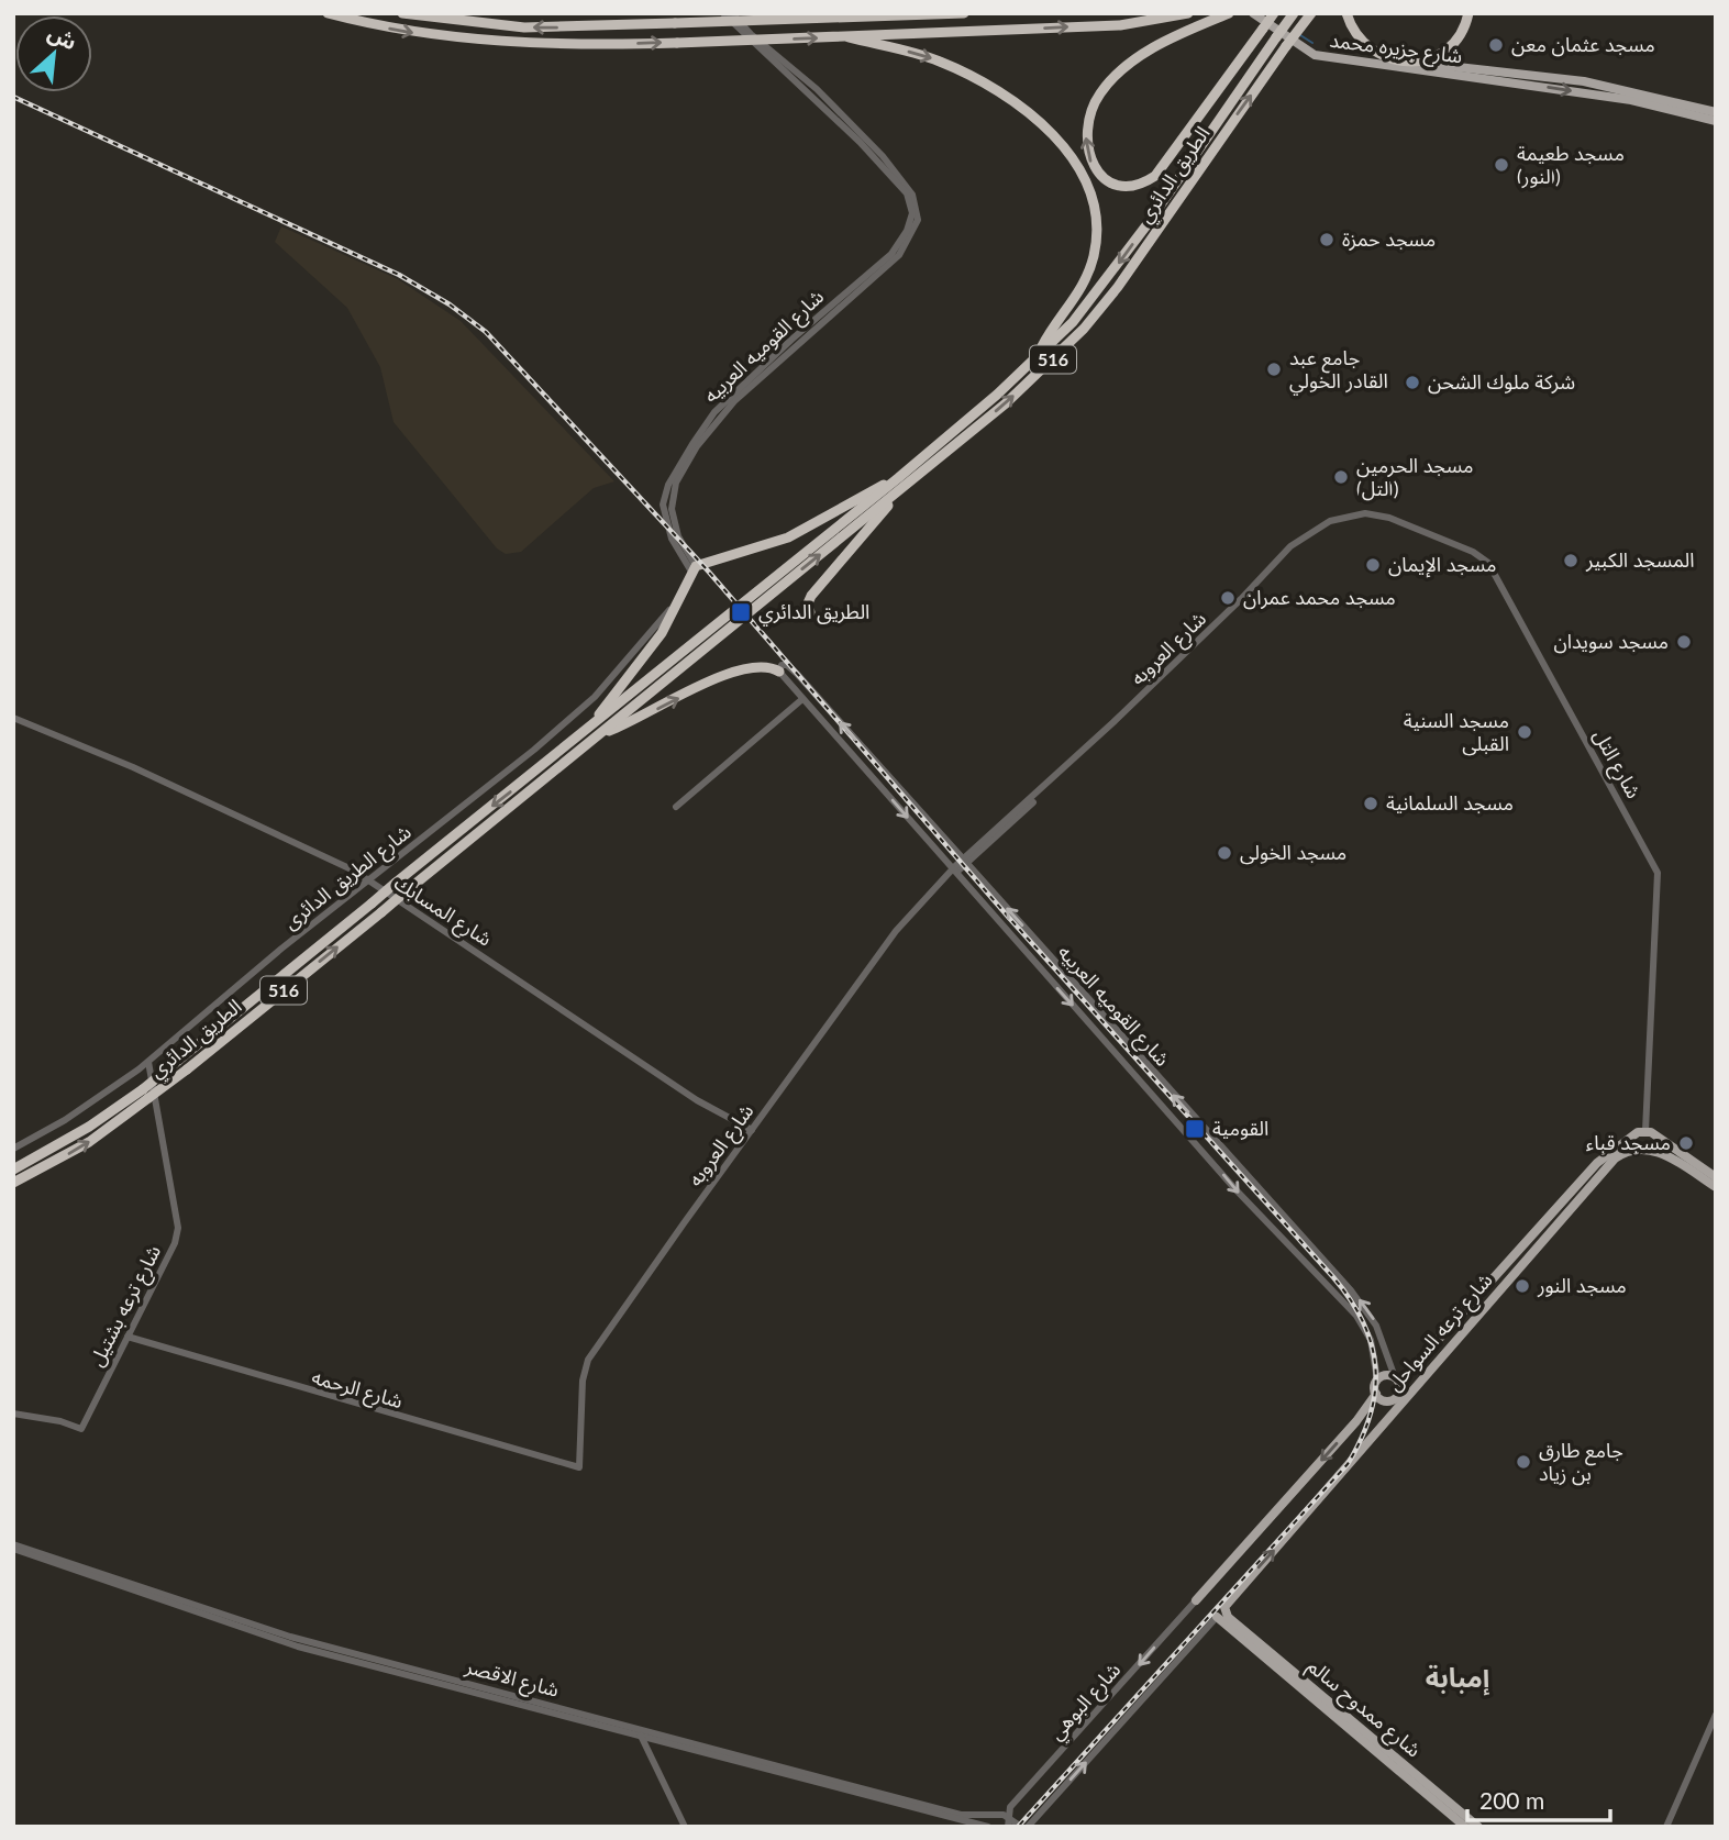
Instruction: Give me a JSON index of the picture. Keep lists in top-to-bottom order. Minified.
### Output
{"streets":{"highway":["الطريق الدائري","516"],"main road":["شارع جزيره محمد","شارع ترعه السواحل","شارع ممدوح سالم"],"street":["شارع القوميه العربيه","شارع العروبه","شارع التل","شارع الطريق الدائرى","شارع المسابك","شارع ترعه بشتيل","شارع الرحمه","شارع الاقصر","شارع البوهي"]},"crossings":[["شارع القوميه العربيه","شارع العروبه"],["شارع القوميه العربيه","شارع ترعه السواحل"],["شارع العروبه","شارع التل"],["شارع العروبه","شارع المسابك"],["شارع العروبه","شارع الرحمه"],["شارع التل","شارع ترعه السواحل"],["شارع الطريق الدائرى","شارع المسابك"],["شارع الطريق الدائرى","شارع ترعه بشتيل"],["شارع ترعه بشتيل","شارع الرحمه"],["شارع ترعه السواحل","شارع البوهي"],["شارع ترعه السواحل","شارع ممدوح سالم"],["شارع الاقصر","شارع البوهي"]],"districts":["إمبابة"],"places":{"other":["مسجد عثمان معن","مسجد طعيمة (النور)","مسجد حمزة","جامع عبد القادر الخولي","شركة ملوك الشحن","مسجد الحرمين (التل)","المسجد الكبير","مسجد الإيمان","مسجد محمد عمران","مسجد سويدان","مسجد السنية القبلى","مسجد السلمانية","مسجد الخولى","مسجد قباء","مسجد النور","جامع طارق بن زياد"],"transit":["الطريق الدائري","القومية"]},"scale_bar":"200 m","north":"top right"}
